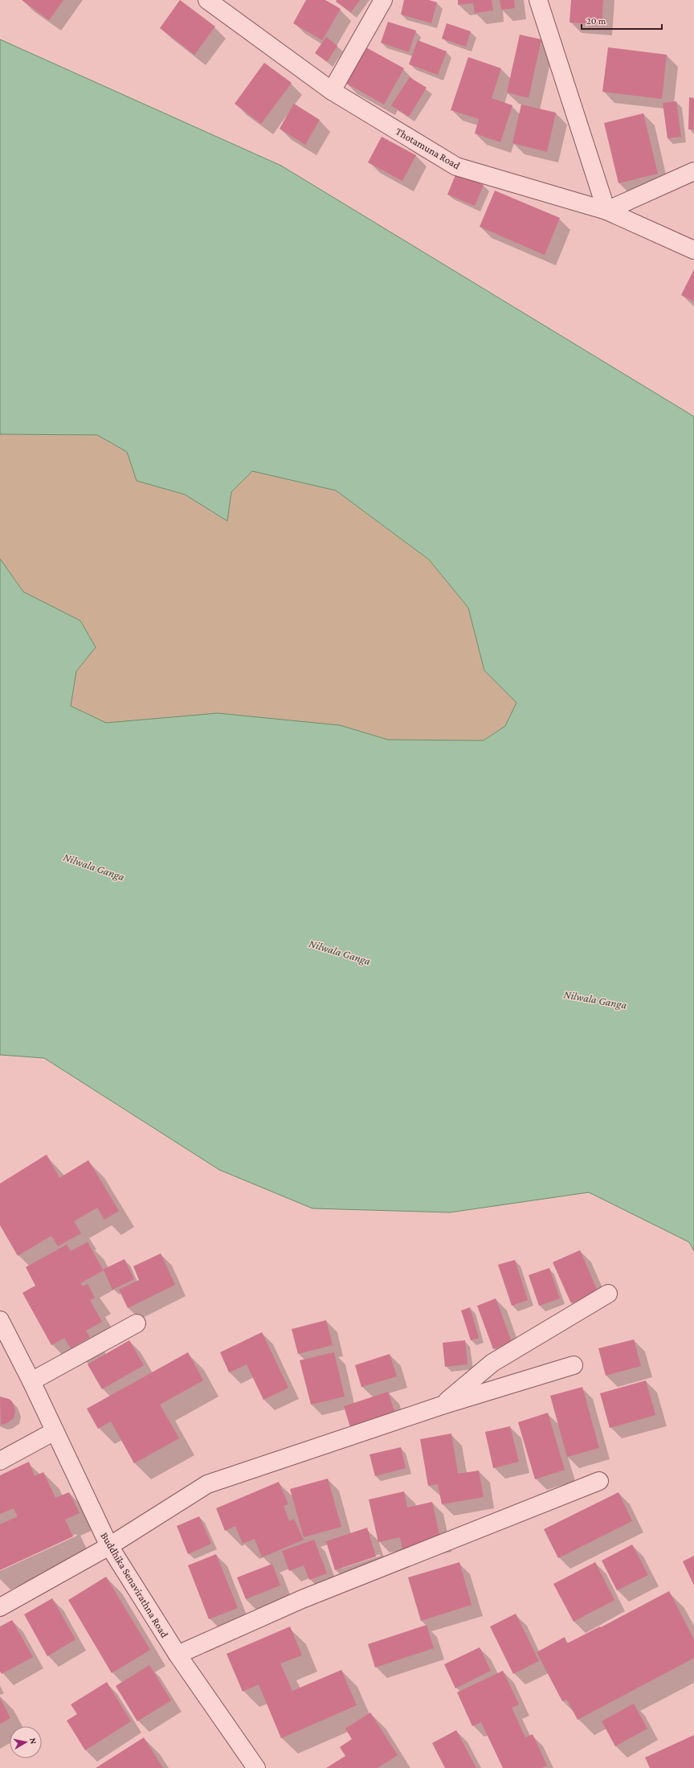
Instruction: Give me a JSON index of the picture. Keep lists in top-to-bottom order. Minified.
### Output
{"streets":{"street":["Thotamuna Road","Buddhika Senavirathna Road"]},"water":["Nilwala Ganga"],"scale_bar":"20 m","north":"right"}
